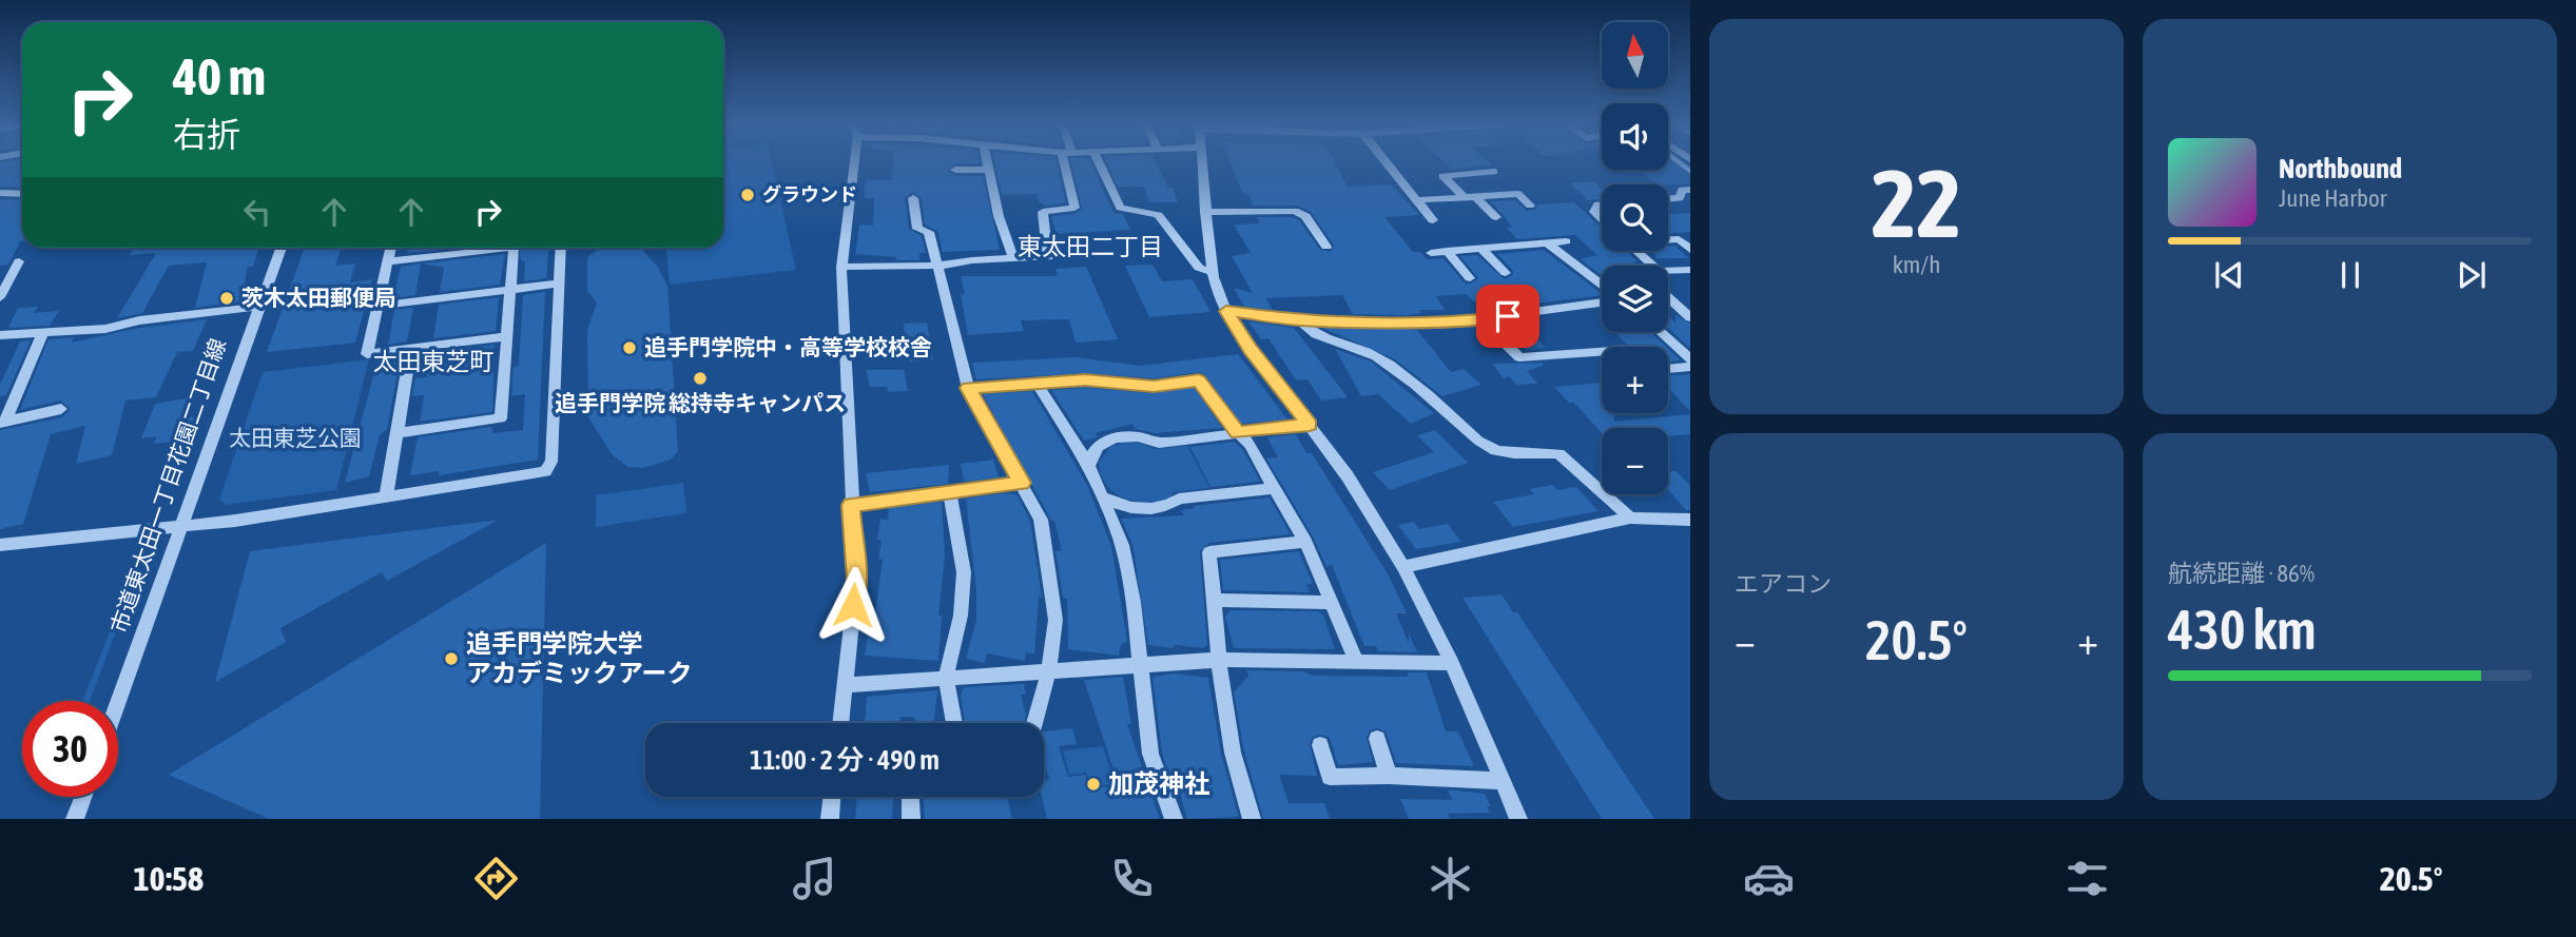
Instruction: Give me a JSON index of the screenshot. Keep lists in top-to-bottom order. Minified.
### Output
{"streets":{"street":["市道東太田一丁目花園二丁目線"]},"districts":["東太田二丁目","太田東芝町"],"parks":["太田東芝公園"],"places":["グラウンド","茨木太田郵便局","追手門学院中・高等学校校舎","追手門学院 総持寺キャンパス","追手門学院大学 アカデミックアーク","加茂神社"],"north":"top","page":{"tile":[["22","km/h"],"エアコン",["航続距離 · 86%","430 km"]],"map_buttons":["+","−"],"turn":["40 m","右折"],"song":["Northbound","June Harbor"],"heat":["−","20.5°","+"],"limit":"30","trip":"11:00 · 2 分 · 490 m","tabs":["10:58","20.5°"]}}
